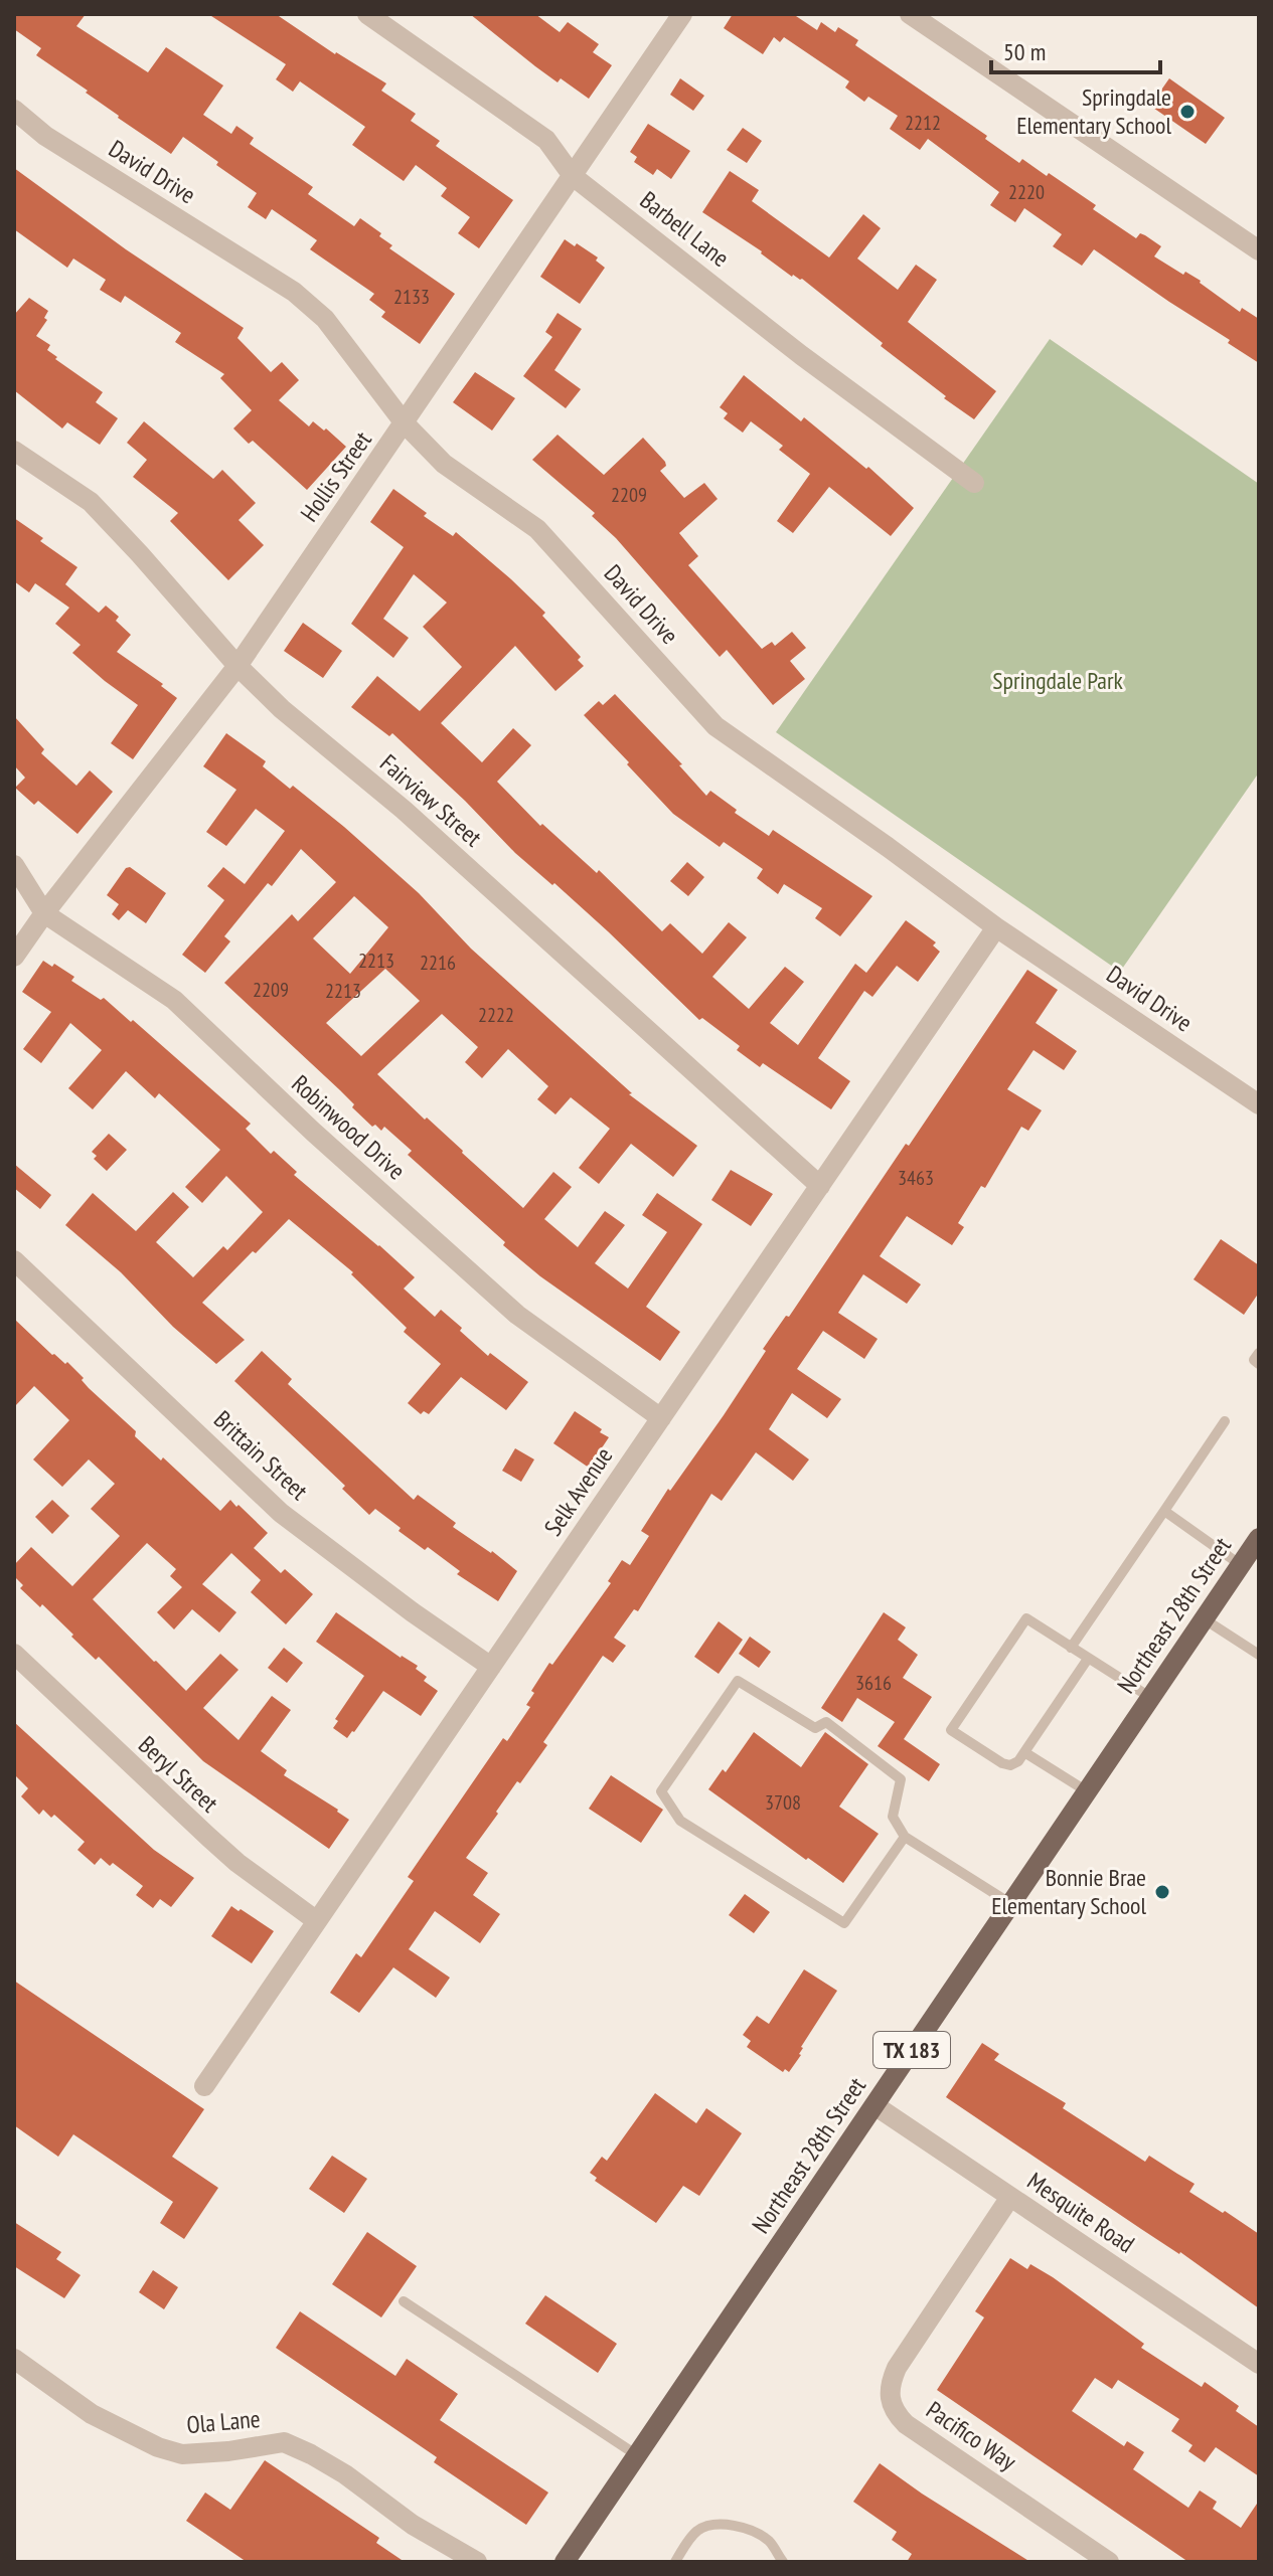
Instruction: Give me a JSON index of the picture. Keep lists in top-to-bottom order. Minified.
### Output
{"streets":{"main road":["Northeast 28th Street","TX 183"],"street":["David Drive","Barbell Lane","Hollis Street","Fairview Street","Robinwood Drive","Brittain Street","Selk Avenue","Beryl Street","Mesquite Road","Ola Lane","Pacifico Way"]},"crossings":[["David Drive","Hollis Street"],["David Drive","Selk Avenue"],["Barbell Lane","Hollis Street"],["Hollis Street","Fairview Street"],["Hollis Street","Robinwood Drive"],["Fairview Street","Selk Avenue"],["Robinwood Drive","Selk Avenue"],["Brittain Street","Selk Avenue"],["Selk Avenue","Beryl Street"],["Northeast 28th Street","Mesquite Road"],["Mesquite Road","Pacifico Way"]],"parks":["Springdale Park"],"places":["Springdale Elementary School","Bonnie Brae Elementary School"],"house_numbers":["2212","2220","2133","2209","2213","2216","2209","2213","2222","3463","3616","3708"],"scale_bar":"50 m"}
